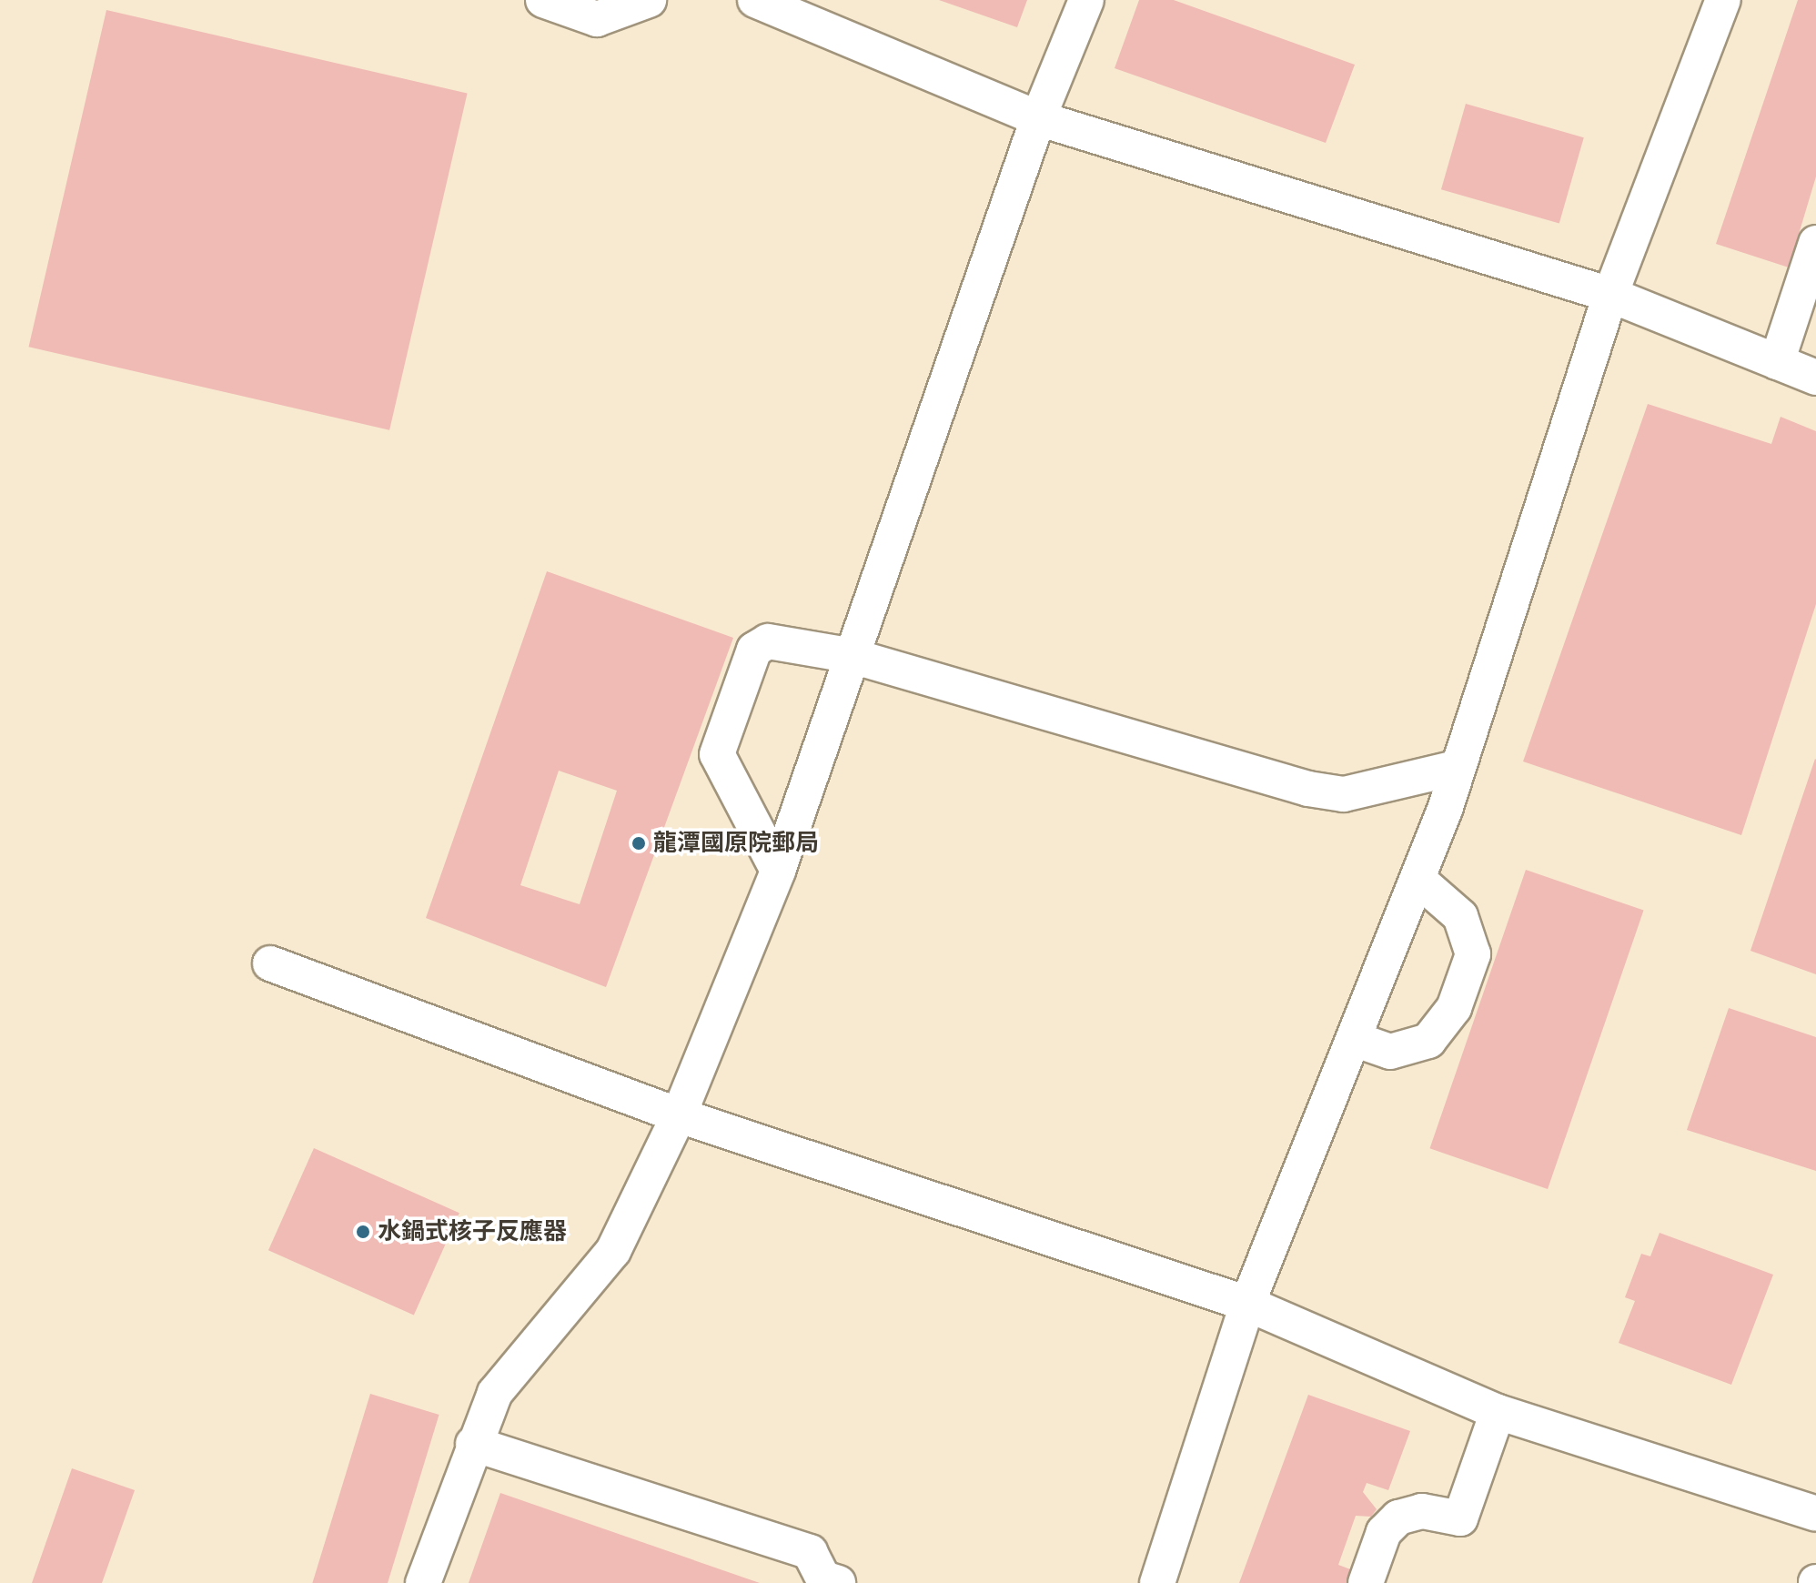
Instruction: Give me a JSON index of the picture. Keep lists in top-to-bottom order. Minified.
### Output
{"places":["龍潭國原院郵局","水鍋式核子反應器"]}
